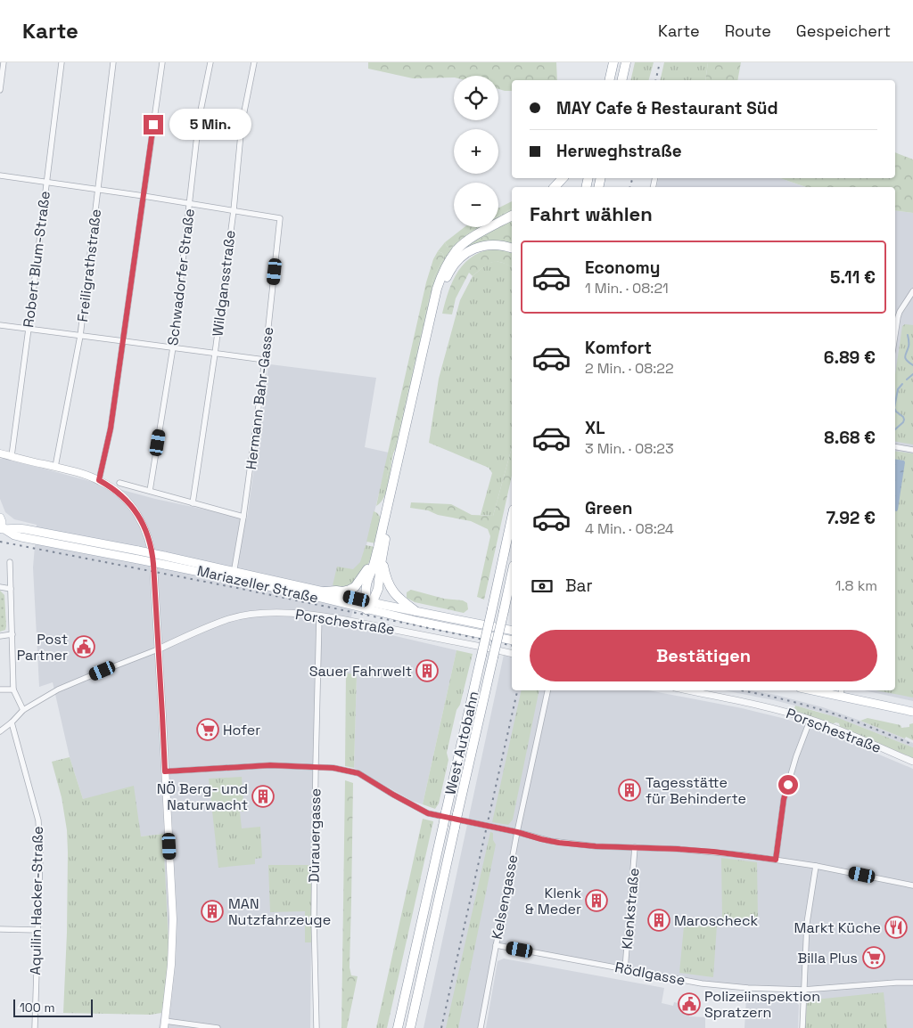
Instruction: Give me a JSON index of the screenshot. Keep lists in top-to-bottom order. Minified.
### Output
{"streets":{"highway":["West Autobahn"],"main road":["Mariazeller Straße"],"street":["Robert Blum-Straße","Freiligrathstraße","Schwadorfer Straße","Wildgansstraße","Hermann Bahr-Gasse","Porschestraße","Dürauergasse","Kelsengasse","Aquilin Hacker-Straße","Klenkstraße","Rödlgasse"]},"crossings":[["Wildgansstraße","Hermann Bahr-Gasse"],["Hermann Bahr-Gasse","Mariazeller Straße"],["Porschestraße","Dürauergasse"],["Porschestraße","Aquilin Hacker-Straße"],["Kelsengasse","Rödlgasse"],["Klenkstraße","Rödlgasse"]],"places":{"public building":["Post Partner","Polizeiinspektion Spratzern"],"building":["Sauer Fahrwelt","Tagesstätte für Behinderte","NÖ Berg- und Naturwacht","Klenk & Meder","MAN Nutzfahrzeuge","Maroscheck"],"supermarket":["Hofer","Billa Plus"],"restaurant":["Markt Küche"]},"scale_bar":"100 m","page":{"header":"Karte","nav":["Karte","Route","Gespeichert"],"map_buttons":["+","−"],"banner":["MAY Cafe & Restaurant Süd","Herweghstraße"],"bubble":"5 Min.","heading":"Fahrt wählen","list":[{"name":"Economy","note":"1 Min. · 08:21","value":"5.11 €"},{"name":"Komfort","note":"2 Min. · 08:22","value":"6.89 €"},{"name":"XL","note":"3 Min. · 08:23","value":"8.68 €"},{"name":"Green","note":"4 Min. · 08:24","value":"7.92 €"}],"pay":["Bar","1.8 km"],"buttons":"Bestätigen","scale":"100 m"}}
